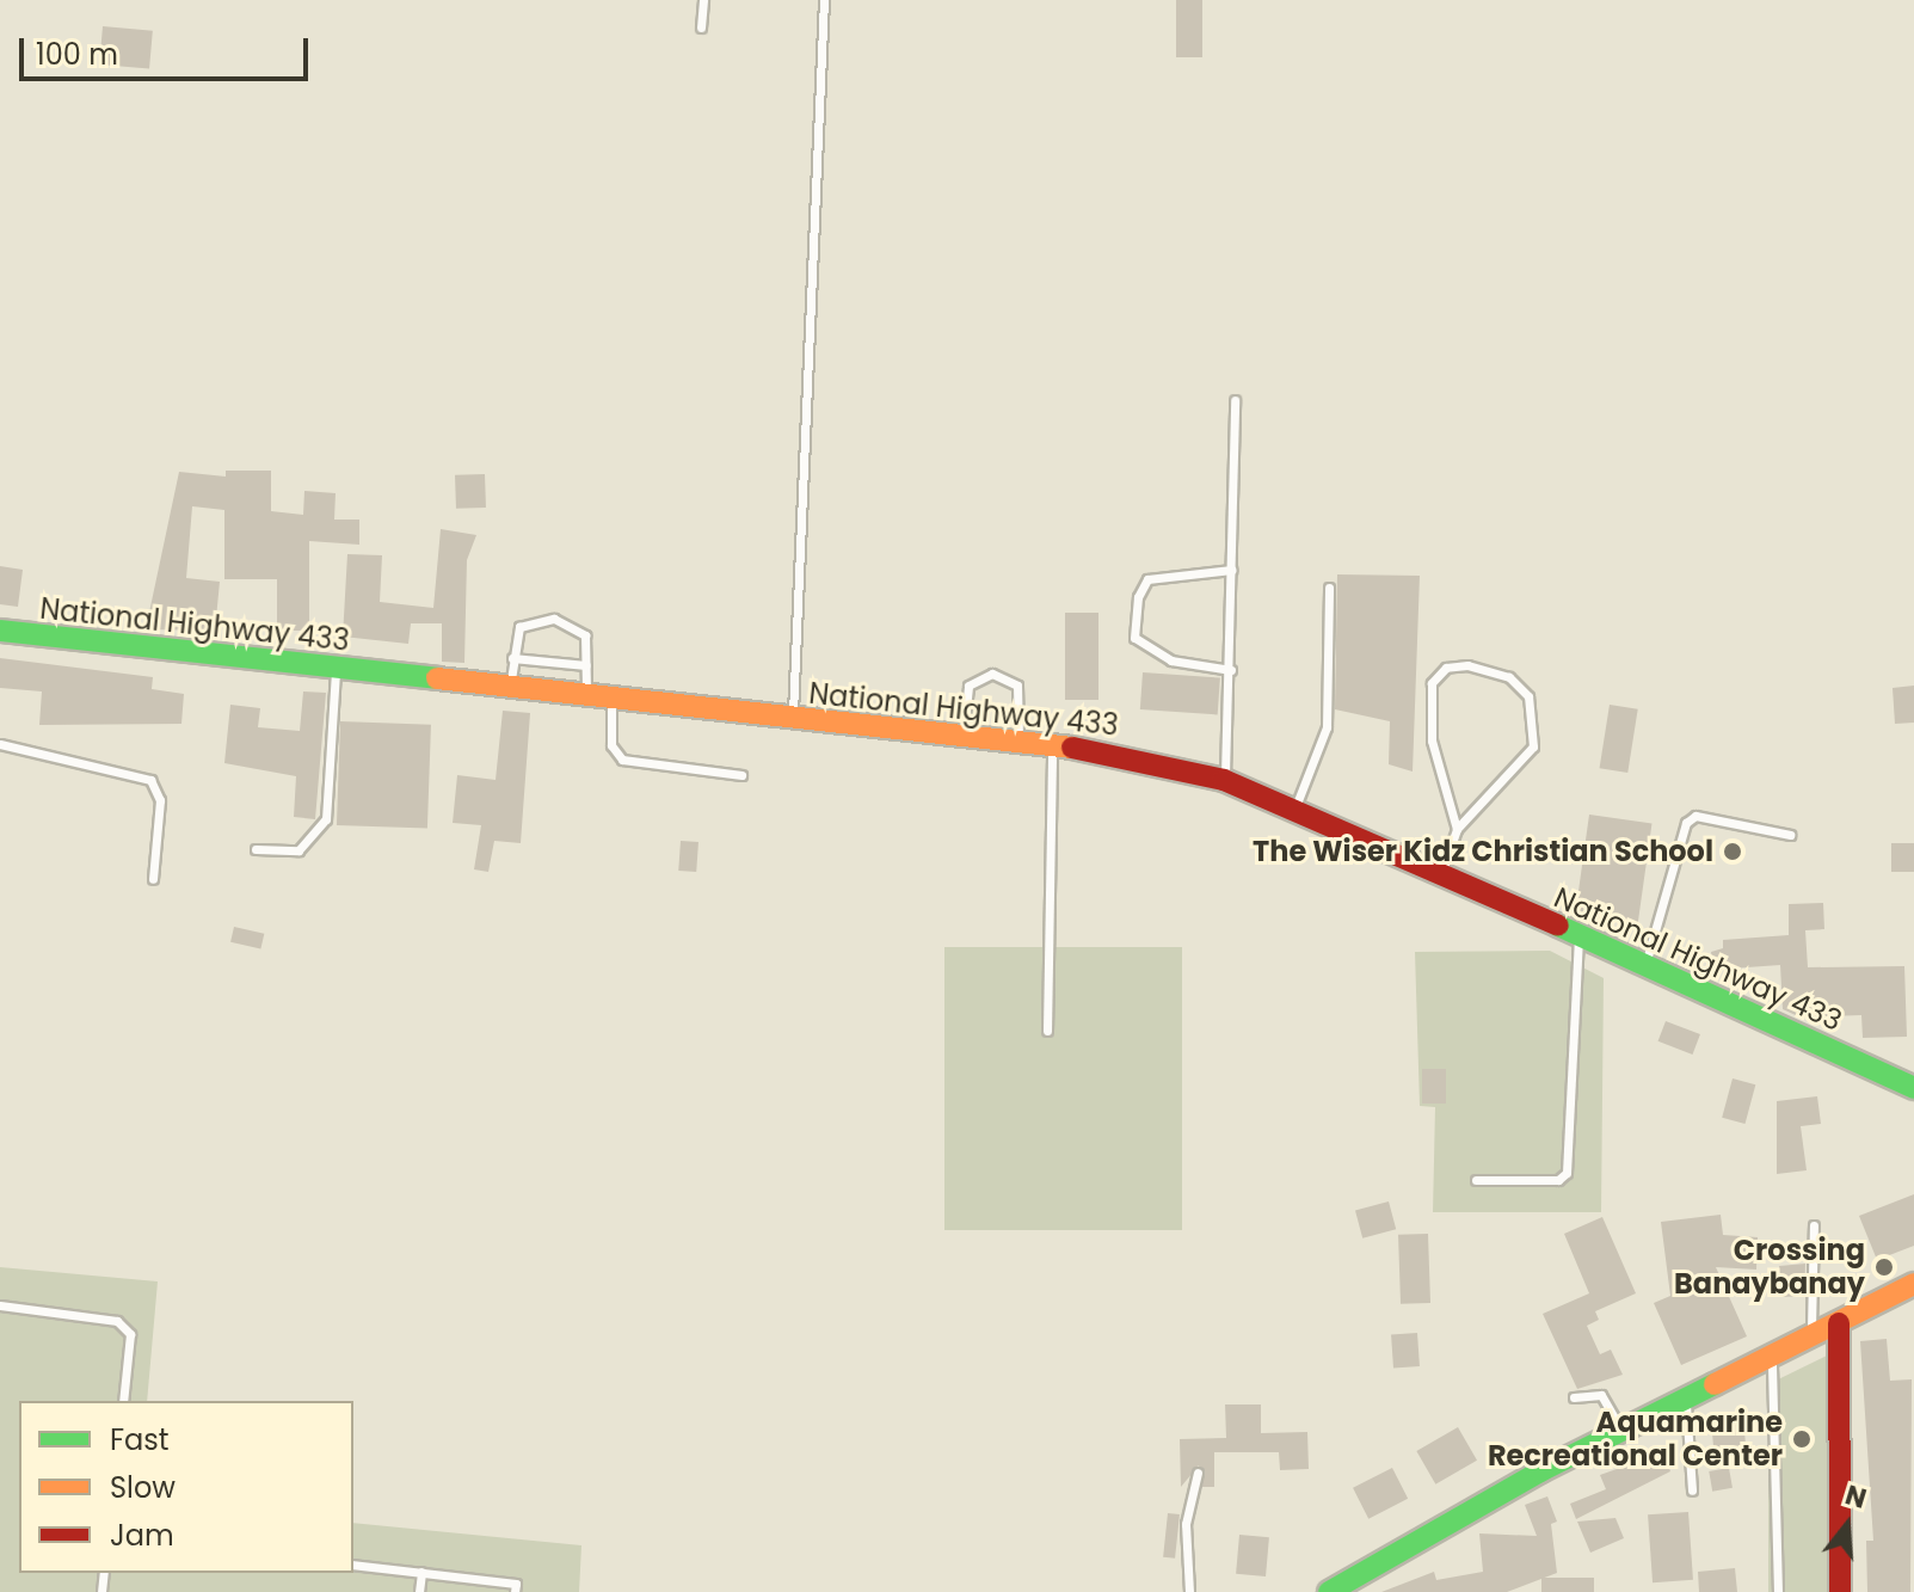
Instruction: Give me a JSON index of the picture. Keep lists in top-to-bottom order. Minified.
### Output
{"streets":{"main road":["National Highway 433"]},"places":["The Wiser Kidz Christian School","Crossing Banaybanay","Aquamarine Recreational Center"],"legend":["Fast","Slow","Jam"],"scale_bar":"100 m","north":"top"}
